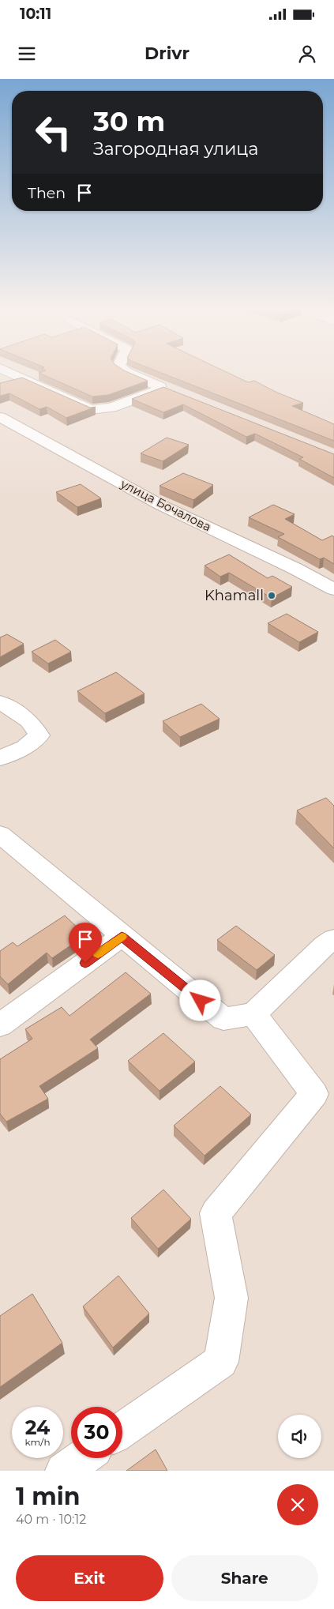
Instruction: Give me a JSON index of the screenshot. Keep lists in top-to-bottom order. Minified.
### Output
{"streets":{"street":["улица Бочалова"]},"places":["Khamall"],"page":{"status":"10:11","header":"Drivr","turn":["30 m","Загородная улица"],"then":"Then","speed":"24 km/h","limit":"30","heading":["1 min","40 m · 10:12"],"buttons":["Exit","Share"]}}
